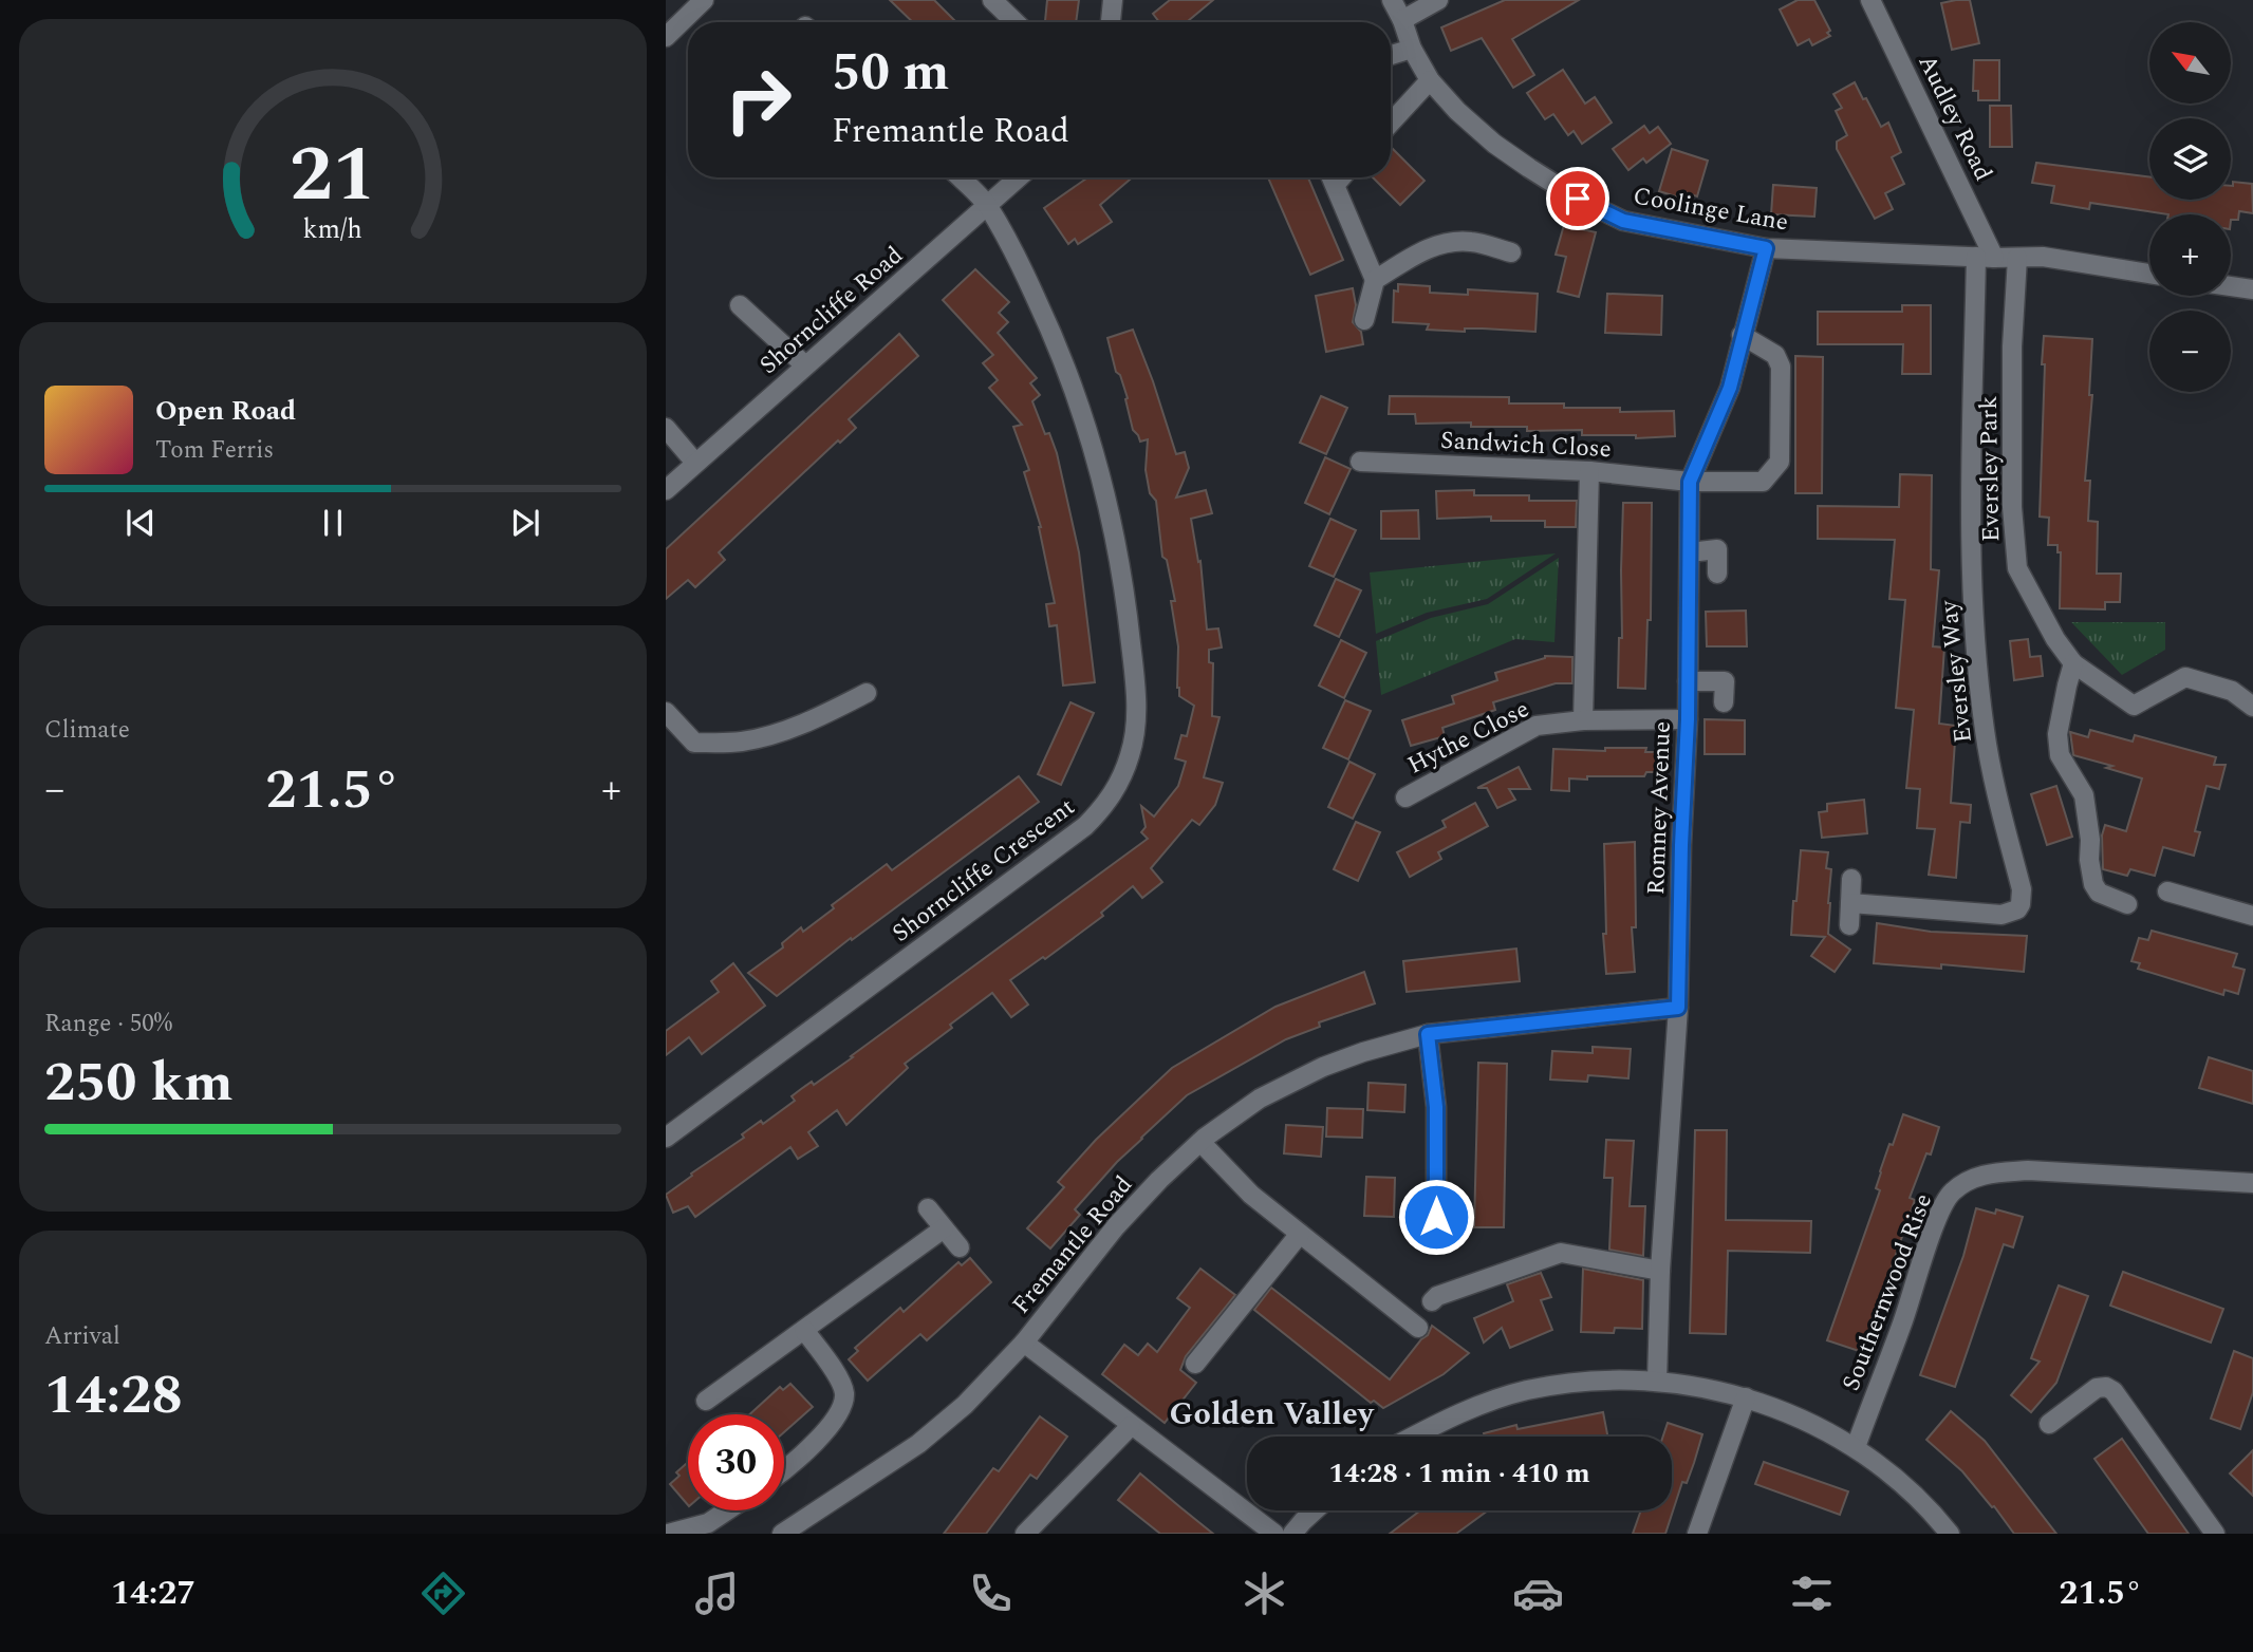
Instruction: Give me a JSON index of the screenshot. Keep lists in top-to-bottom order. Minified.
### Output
{"streets":{"street":["Audley Road","Coolinge Lane","Shorncliffe Road","Sandwich Close","Eversley Park","Eversley Way","Hythe Close","Romney Avenue","Shorncliffe Crescent","Fremantle Road","Southernwood Rise"]},"crossings":[["Audley Road","Coolinge Lane"],["Audley Road","Eversley Way"],["Coolinge Lane","Eversley Park"],["Coolinge Lane","Eversley Way"],["Coolinge Lane","Romney Avenue"],["Shorncliffe Road","Shorncliffe Crescent"],["Sandwich Close","Romney Avenue"],["Hythe Close","Romney Avenue"],["Romney Avenue","Fremantle Road"]],"districts":["Golden Valley"],"north":"top left","page":{"map_buttons":["+","−"],"turn":["50 m","Fremantle Road"],"song":["Open Road","Tom Ferris"],"tile":["Climate",["Range · 50%","250 km"],["Arrival","14:28"]],"heat":["−","21.5°","+"],"limit":"30","trip":"14:28 · 1 min · 410 m","tabs":["14:27","21.5°"],"gauge":["21","km/h"]}}
